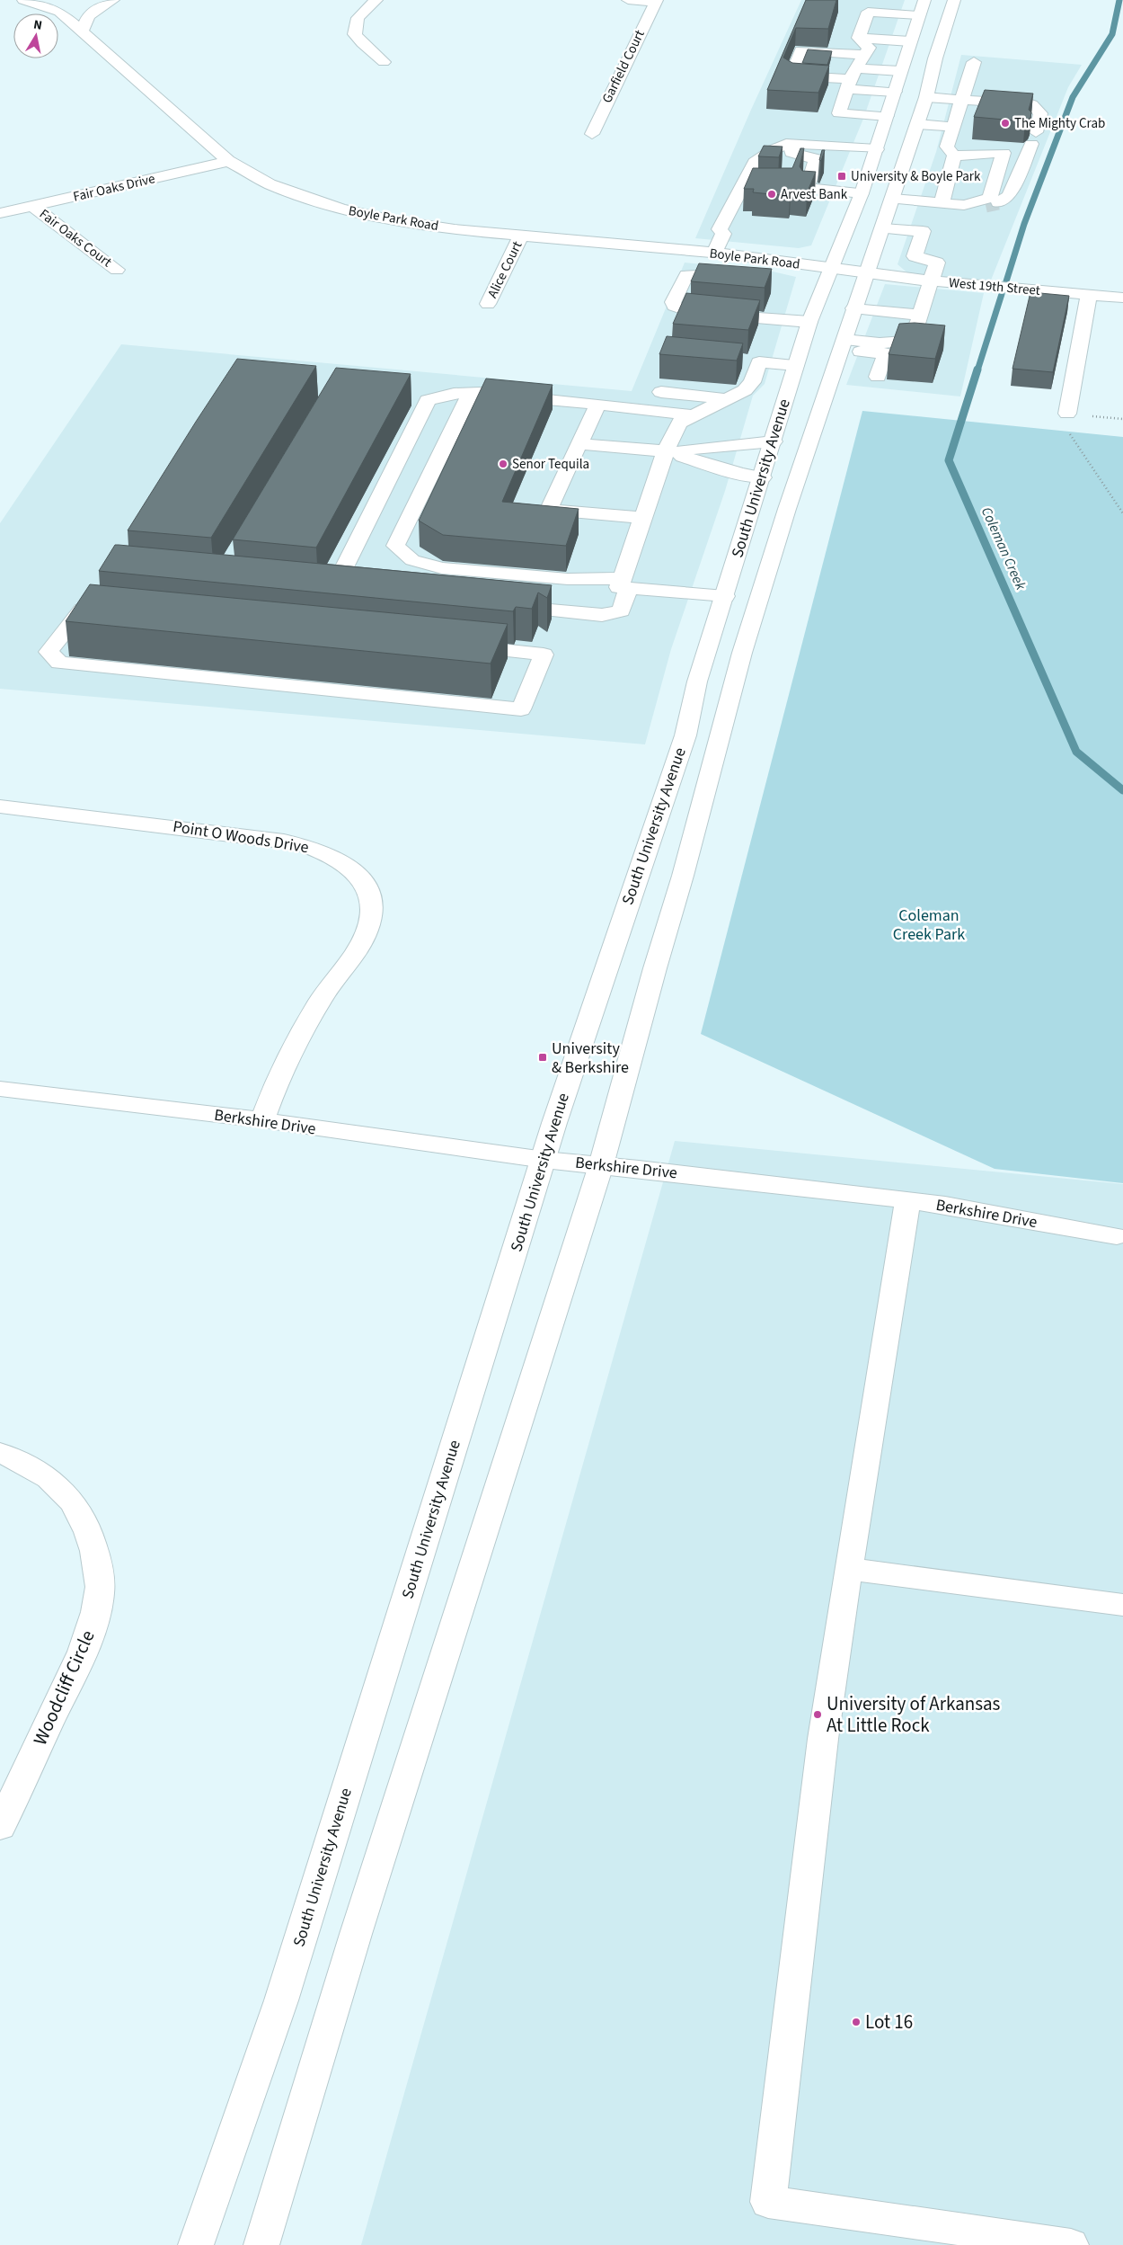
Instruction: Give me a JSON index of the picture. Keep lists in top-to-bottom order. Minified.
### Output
{"streets":{"main road":["Garfield Court","Fair Oaks Drive","Boyle Park Road","Fair Oaks Court","Alice Court","West 19th Street","South University Avenue","Point O Woods Drive","Berkshire Drive","Woodcliff Circle"]},"crossings":[["Fair Oaks Drive","Boyle Park Road"],["Fair Oaks Drive","Fair Oaks Court"],["Boyle Park Road","Alice Court"],["Boyle Park Road","West 19th Street"],["Boyle Park Road","South University Avenue"],["South University Avenue","Berkshire Drive"],["Point O Woods Drive","Berkshire Drive"]],"water":["Coleman Creek"],"parks":["Coleman Creek Park"],"places":{"other":["The Mighty Crab","Arvest Bank","Senor Tequila","University of Arkansas At Little Rock","Lot 16"],"transit":["University & Boyle Park","University & Berkshire"]},"north":"top"}
